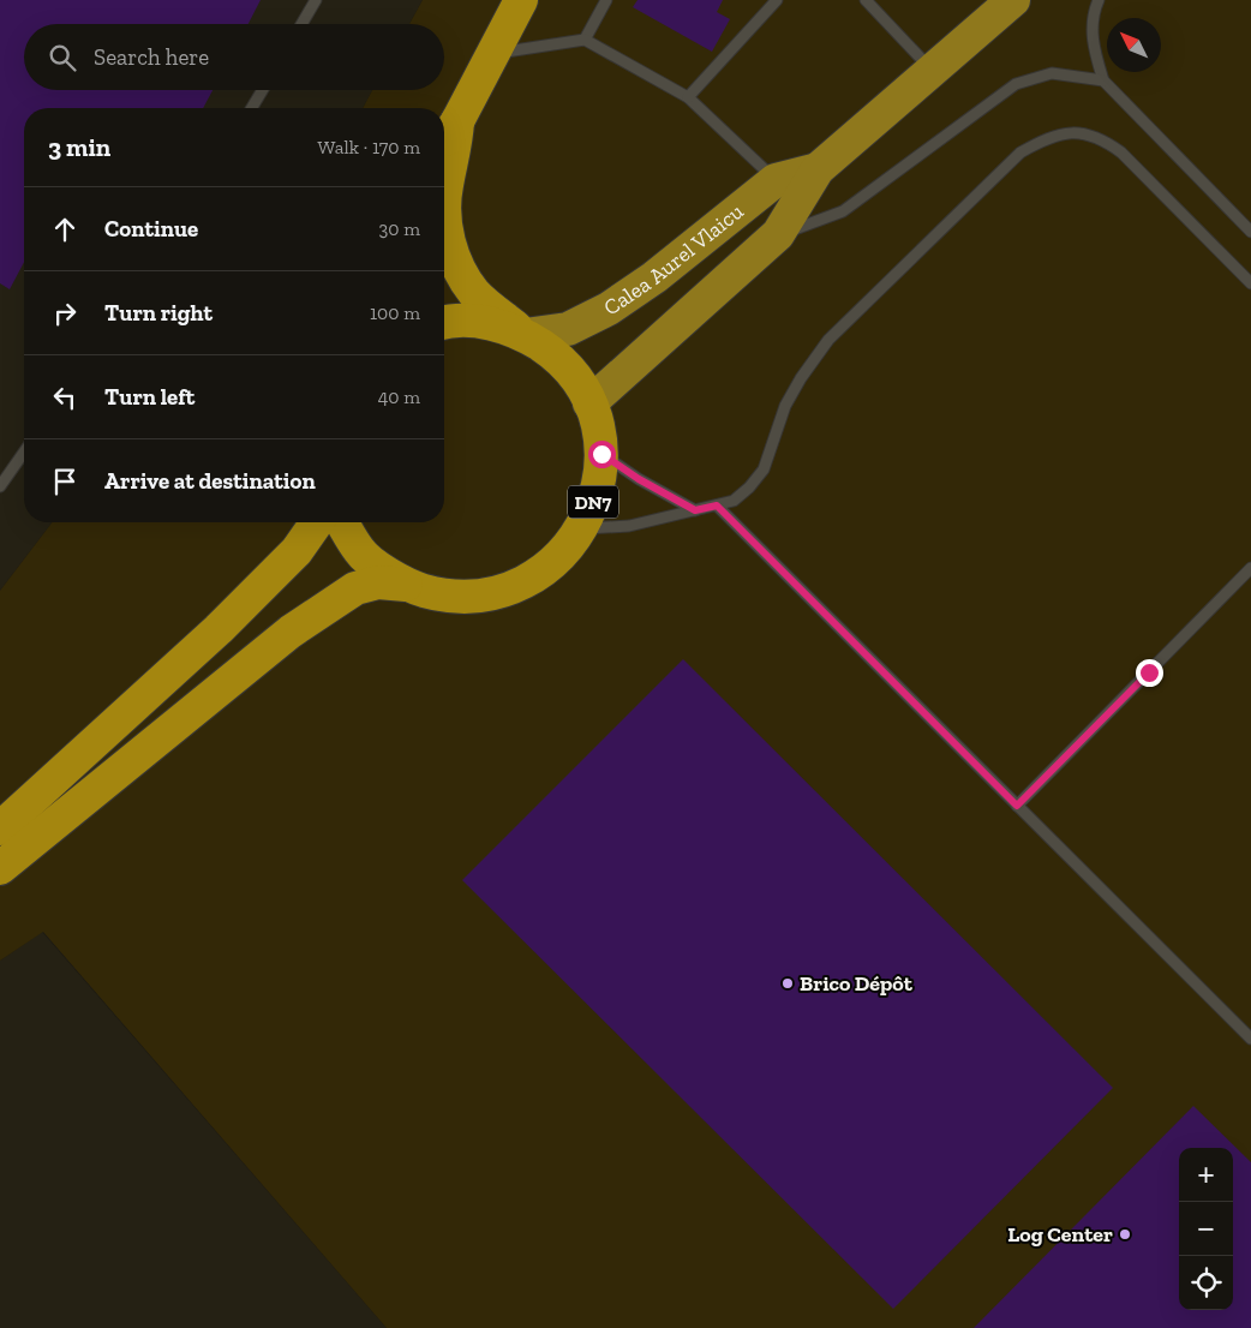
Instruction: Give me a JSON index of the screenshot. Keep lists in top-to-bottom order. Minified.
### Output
{"streets":{"highway":["DN7"],"main road":["Calea Aurel Vlaicu"]},"crossings":[["Calea Aurel Vlaicu","DN7"]],"places":["Brico Dépôt","Log Center"],"north":"top left","page":{"search":"Search here","heading":["3 min","Walk · 170 m"],"list":[["Continue","30 m"],["Turn right","100 m"],["Turn left","40 m"],"Arrive at destination"],"map_buttons":["+","−"]}}
